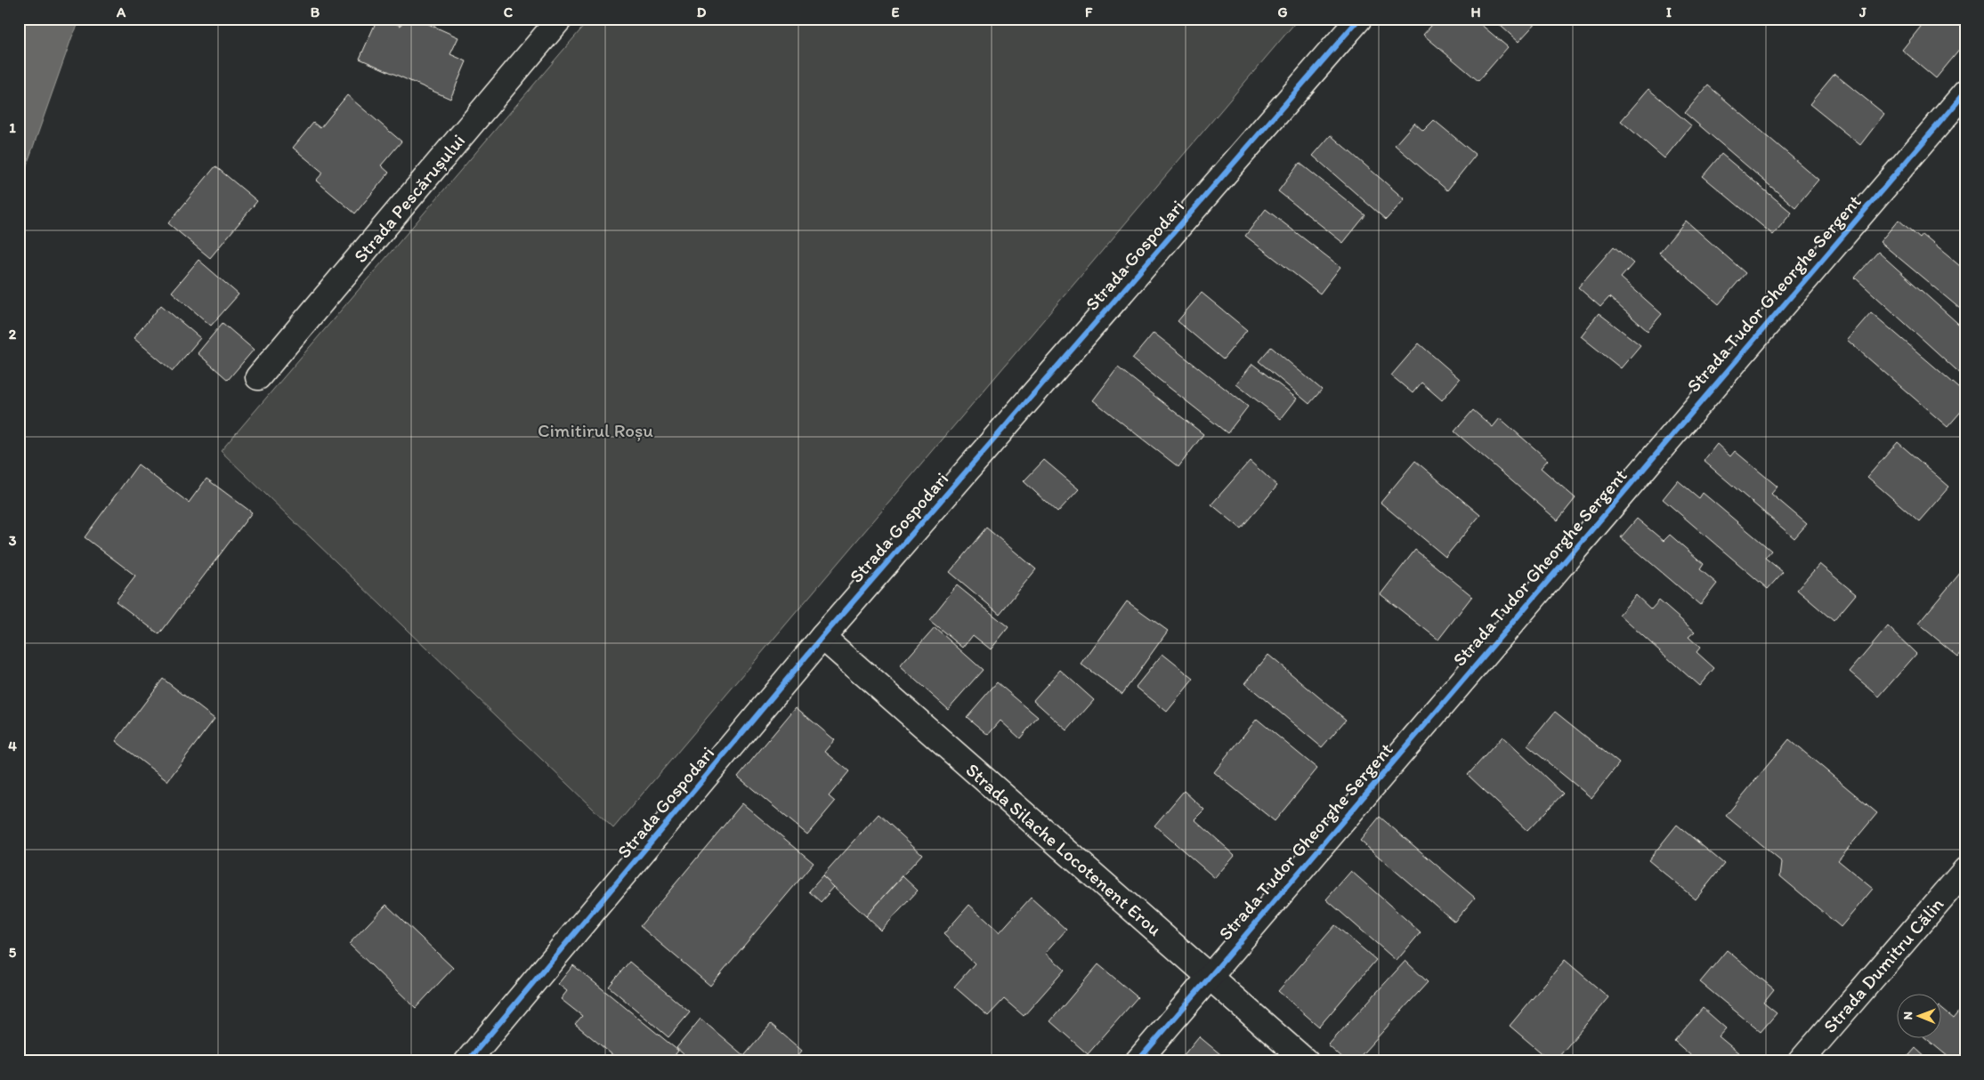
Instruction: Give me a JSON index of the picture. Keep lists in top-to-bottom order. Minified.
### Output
{"streets":{"street":["Strada Pescărușului","Strada Gospodari","Strada Tudor Gheorghe Sergent","Strada Silache Locotenent Erou","Strada Dumitru Călin"]},"crossings":[["Strada Gospodari","Strada Silache Locotenent Erou"],["Strada Tudor Gheorghe Sergent","Strada Silache Locotenent Erou"]],"parks":["Cimitirul Roșu"],"north":"left","grid":{"columns":["A","B","C","D","E","F","G","H","I","J"],"rows":["1","2","3","4","5"]}}
